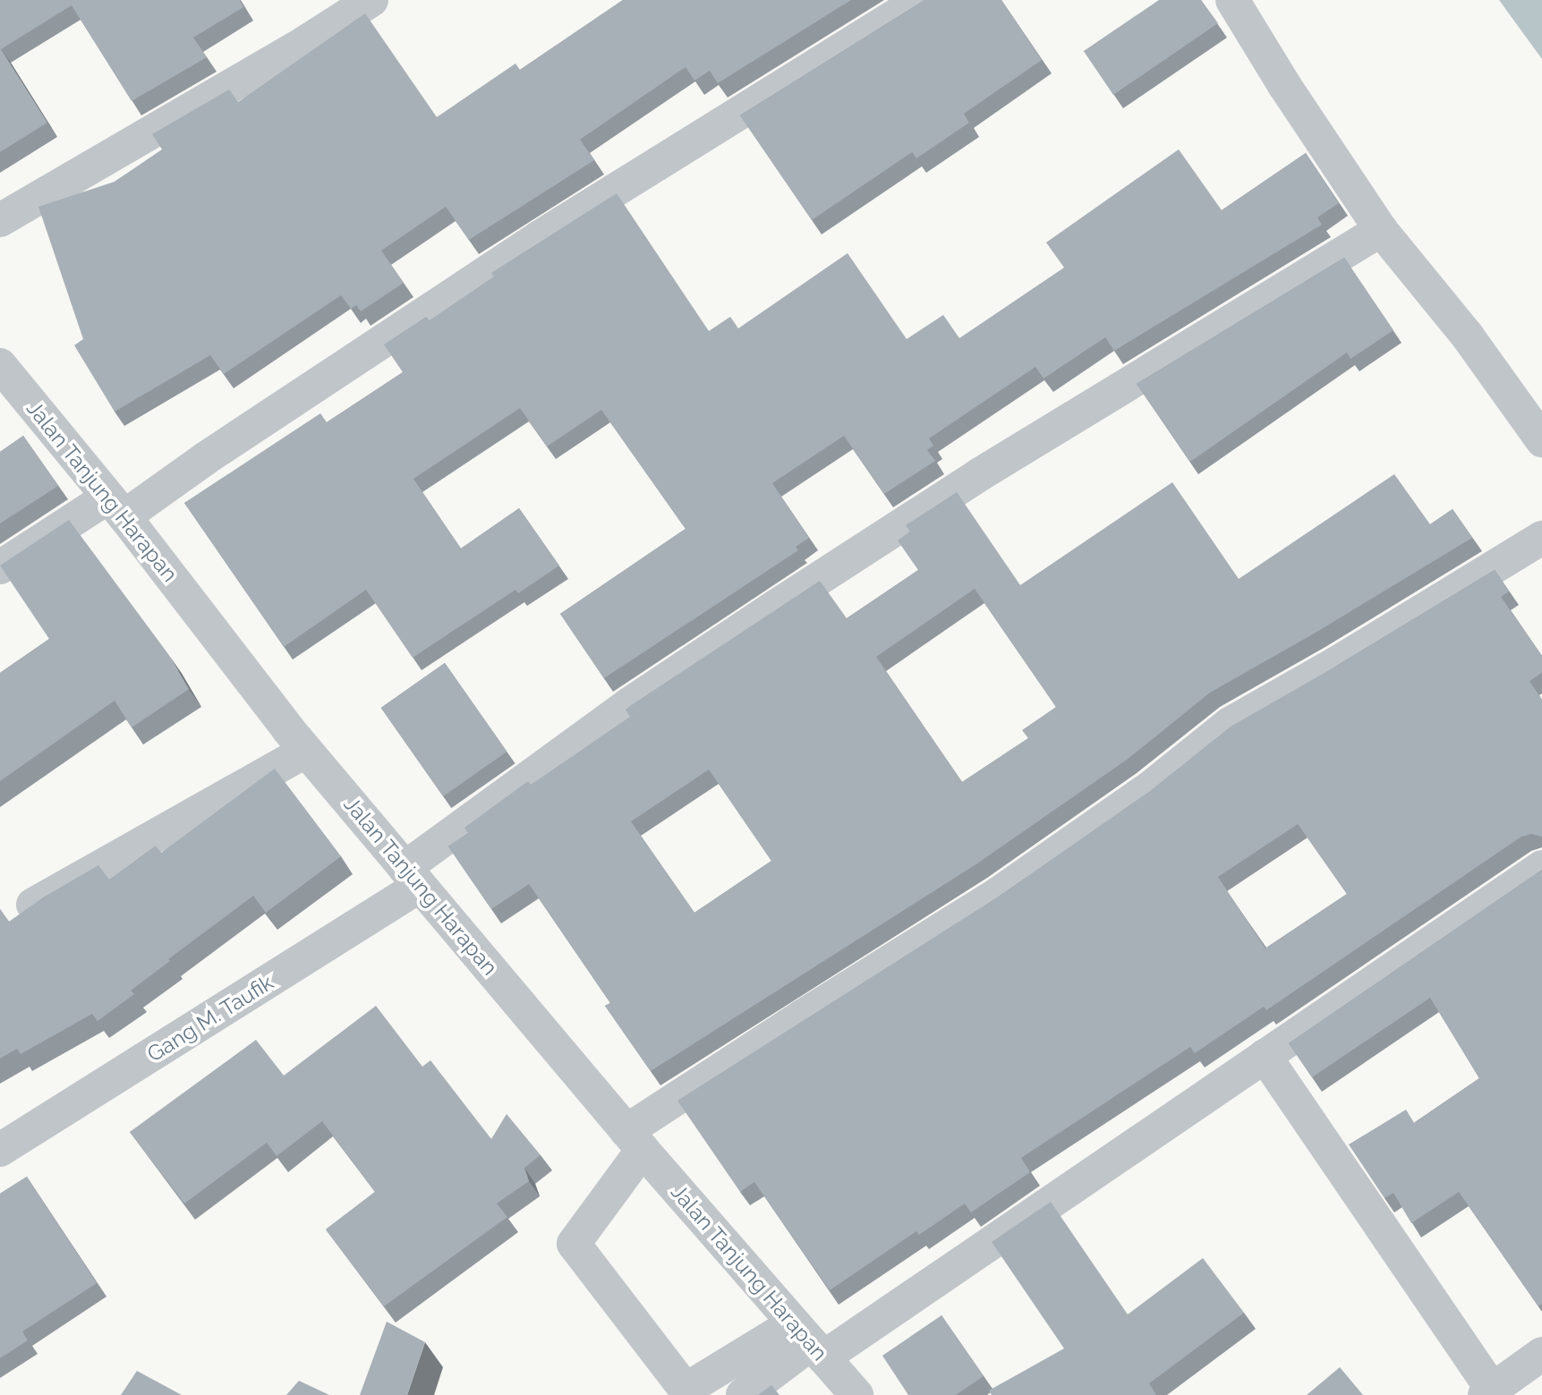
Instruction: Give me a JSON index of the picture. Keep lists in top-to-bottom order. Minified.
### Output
{"streets":{"street":["Jalan Tanjung Harapan","Gang M. Taufik"]},"crossings":[["Jalan Tanjung Harapan","Gang M. Taufik"]]}
